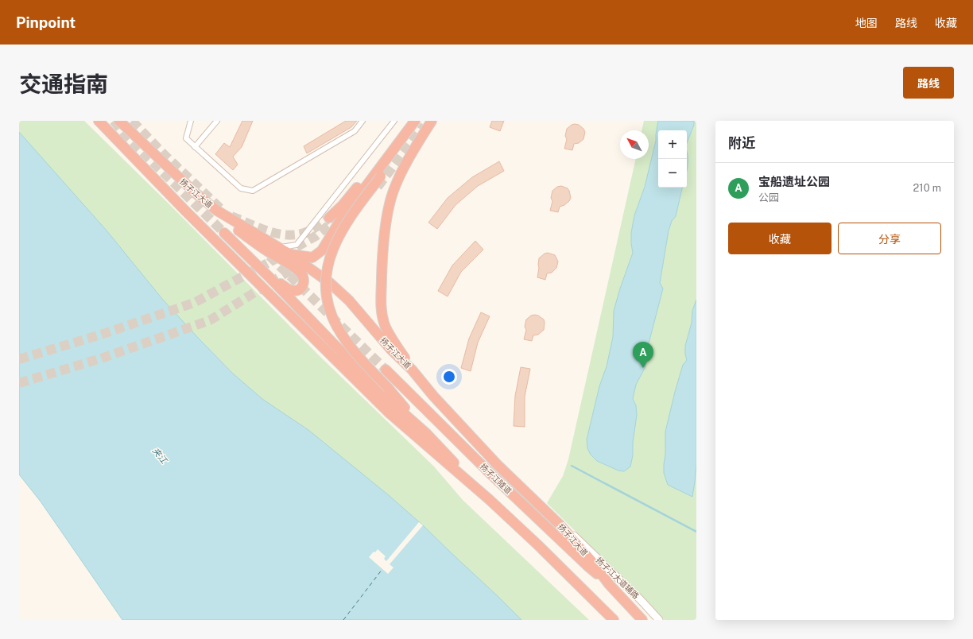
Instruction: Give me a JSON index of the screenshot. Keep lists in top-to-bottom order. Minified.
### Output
{"streets":{"highway":["扬子江大道","扬子江隧道"],"main road":["扬子江大道辅路"]},"crossings":[["扬子江大道","扬子江隧道"],["扬子江大道","扬子江大道辅路"]],"water":["夹江"],"north":"top left","page":{"header":"Pinpoint","nav":["地图","路线","收藏"],"title":"交通指南","buttons":["路线",["收藏","分享"]],"heading":"附近","map_buttons":["+","−"],"list":[{"mark":"A","name":"宝船遗址公园","note":"公园","value":"210 m"}],"pins":"A"}}
